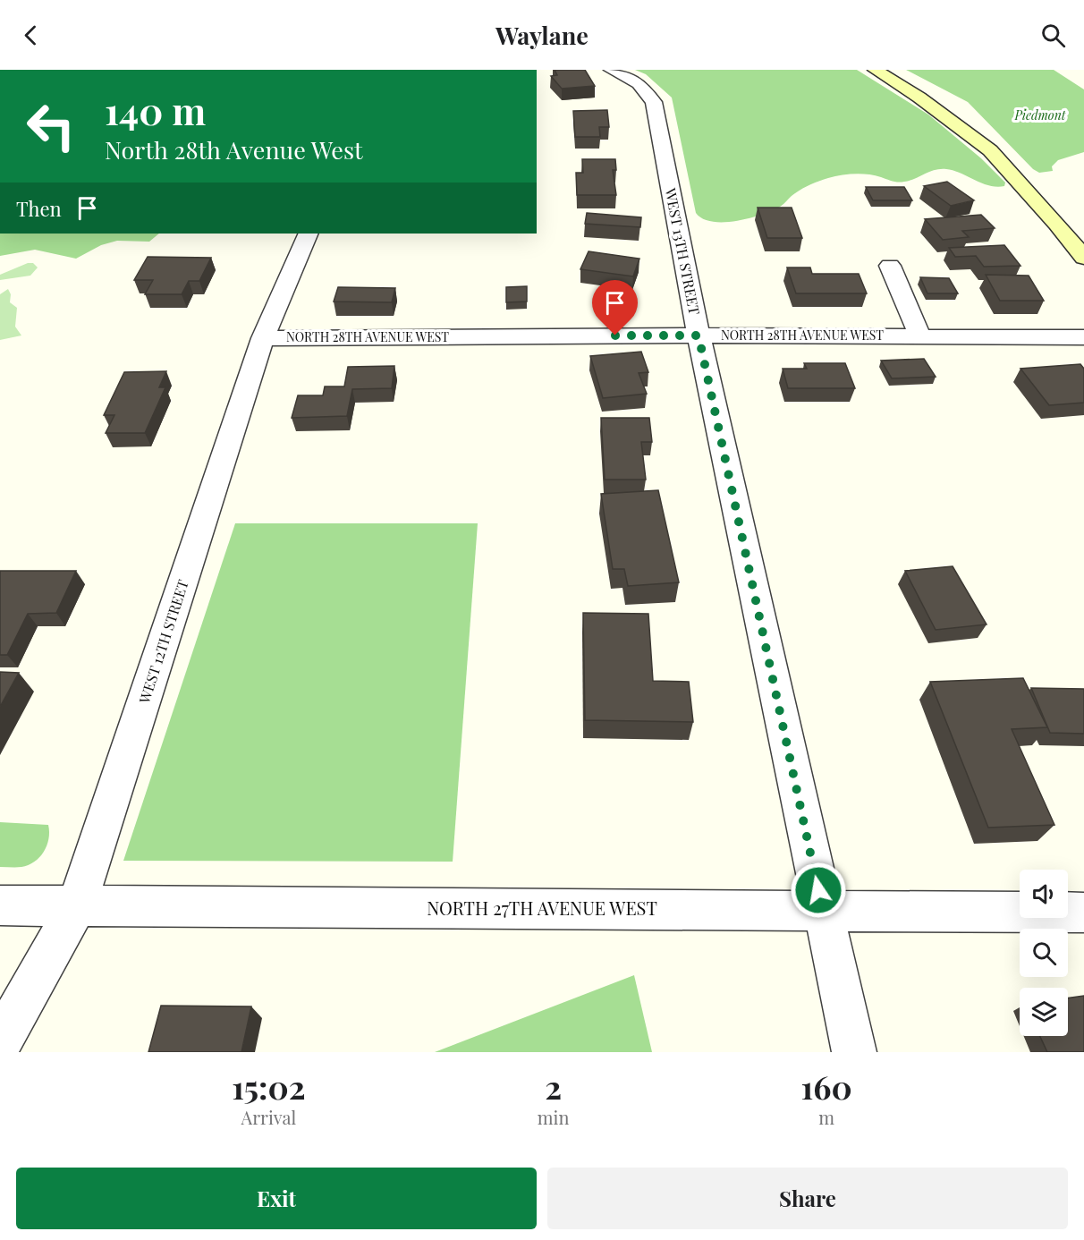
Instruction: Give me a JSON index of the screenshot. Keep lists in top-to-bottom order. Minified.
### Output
{"streets":{"street":["WEST 13TH STREET","NORTH 28TH AVENUE WEST","WEST 12TH STREET","NORTH 27TH AVENUE WEST"]},"crossings":[["WEST 13TH STREET","NORTH 28TH AVENUE WEST"],["WEST 13TH STREET","NORTH 27TH AVENUE WEST"],["NORTH 28TH AVENUE WEST","WEST 12TH STREET"],["WEST 12TH STREET","NORTH 27TH AVENUE WEST"]],"parks":["Piedmont"],"page":{"header":"Waylane","turn":["140 m","North 28th Avenue West"],"then":"Then","eta":["15:02","Arrival","2","min","160","m"],"buttons":["Exit","Share"]}}
